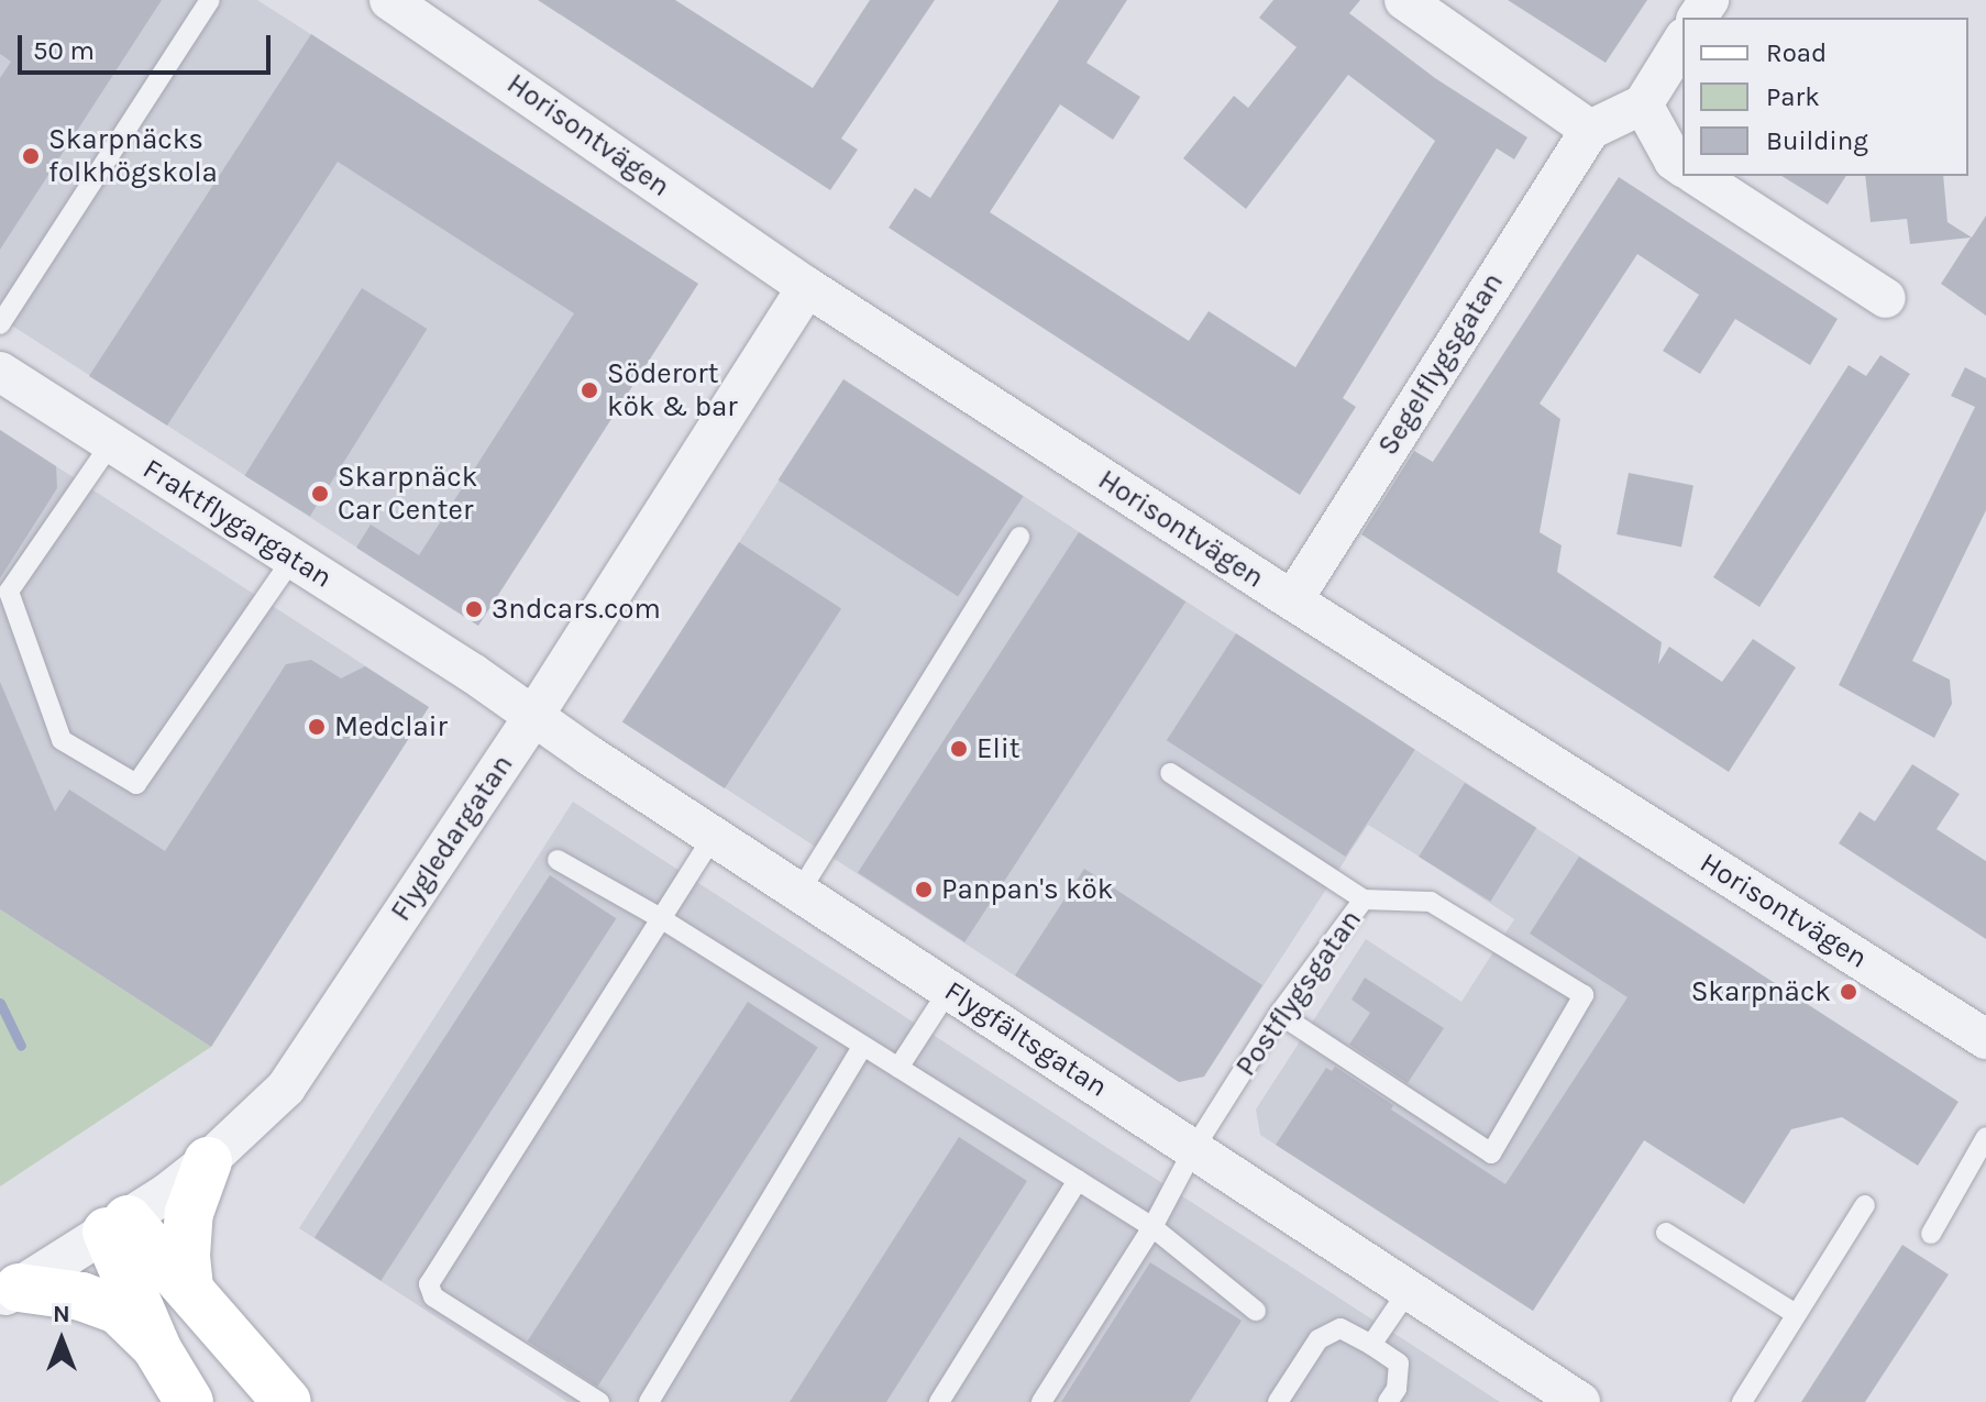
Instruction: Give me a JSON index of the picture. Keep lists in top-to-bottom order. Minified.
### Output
{"streets":{"street":["Horisontvägen","Segelflygsgatan","Fraktflygargatan","Flygledargatan","Flygfältsgatan"],"lane":["Postflygsgatan"]},"crossings":[["Horisontvägen","Segelflygsgatan"],["Horisontvägen","Flygledargatan"],["Fraktflygargatan","Flygfältsgatan"],["Flygledargatan","Flygfältsgatan"],["Postflygsgatan","Flygfältsgatan"]],"places":["Skarpnäcks folkhögskola","Söderort kök & bar","Skarpnäck Car Center","3ndcars.com","Medclair","Elit","Panpan's kök","Skarpnäck"],"legend":["Road","Park","Building"],"scale_bar":"50 m","north":"top"}
